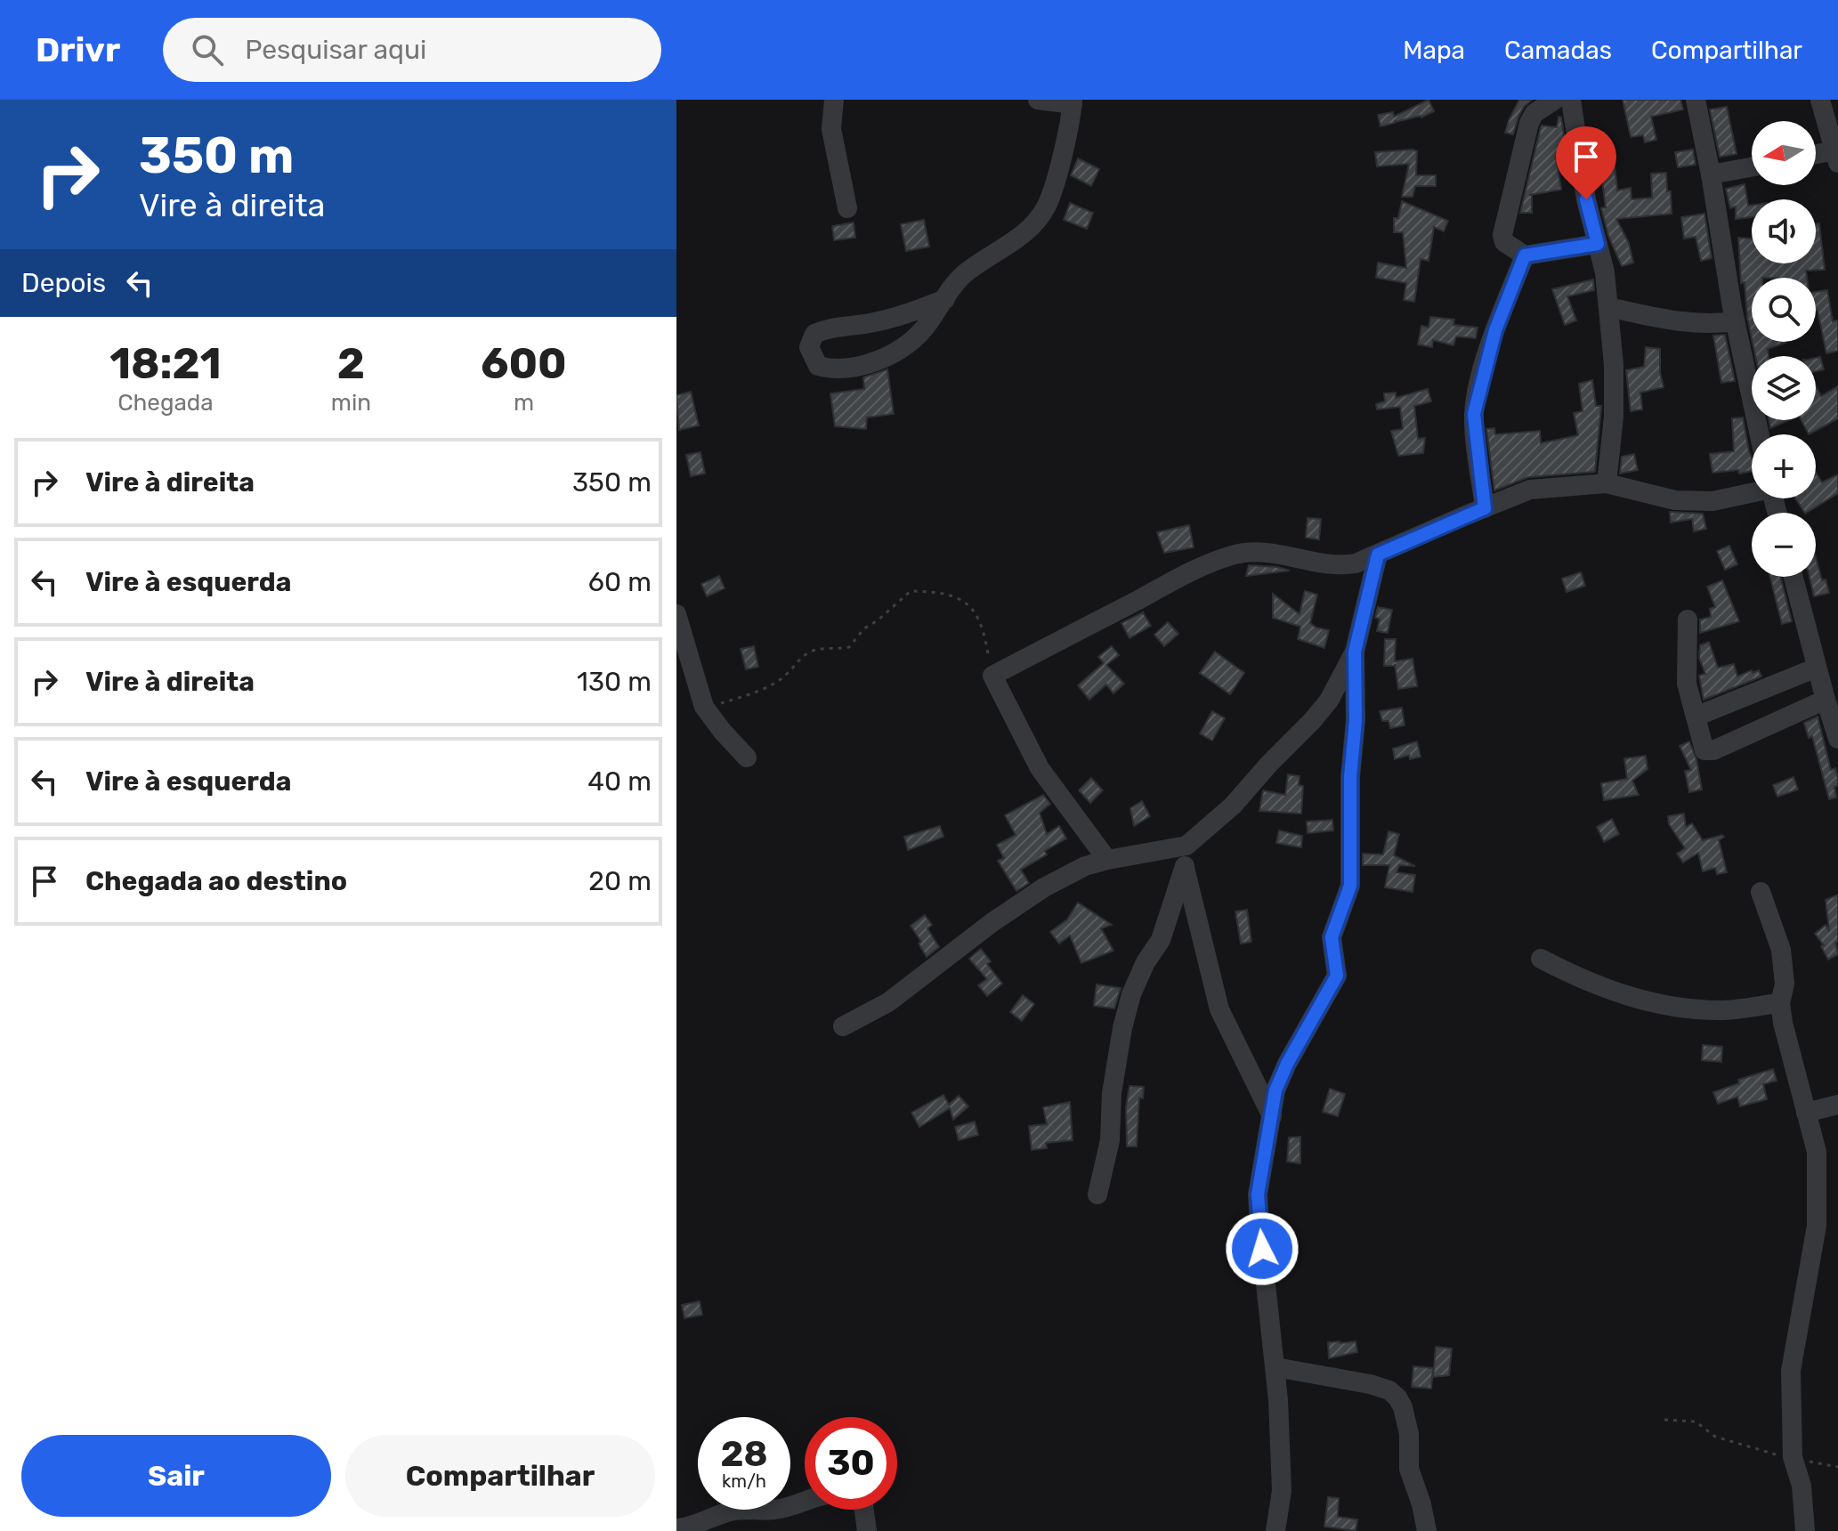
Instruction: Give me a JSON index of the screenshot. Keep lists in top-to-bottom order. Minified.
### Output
{"north":"left","page":{"header":"Drivr","search":"Pesquisar aqui","nav":["Mapa","Camadas","Compartilhar"],"turn":["350 m","Vire à direita"],"map_buttons":["+","−"],"then":"Depois","eta":["18:21","Chegada","2","min","600","m"],"list":[{"name":"Vire à direita","value":"350 m"},{"name":"Vire à esquerda","value":"60 m"},{"name":"Vire à direita","value":"130 m"},{"name":"Vire à esquerda","value":"40 m"},{"name":"Chegada ao destino","value":"20 m"}],"speed":"28 km/h","limit":"30","buttons":["Sair","Compartilhar"]}}
